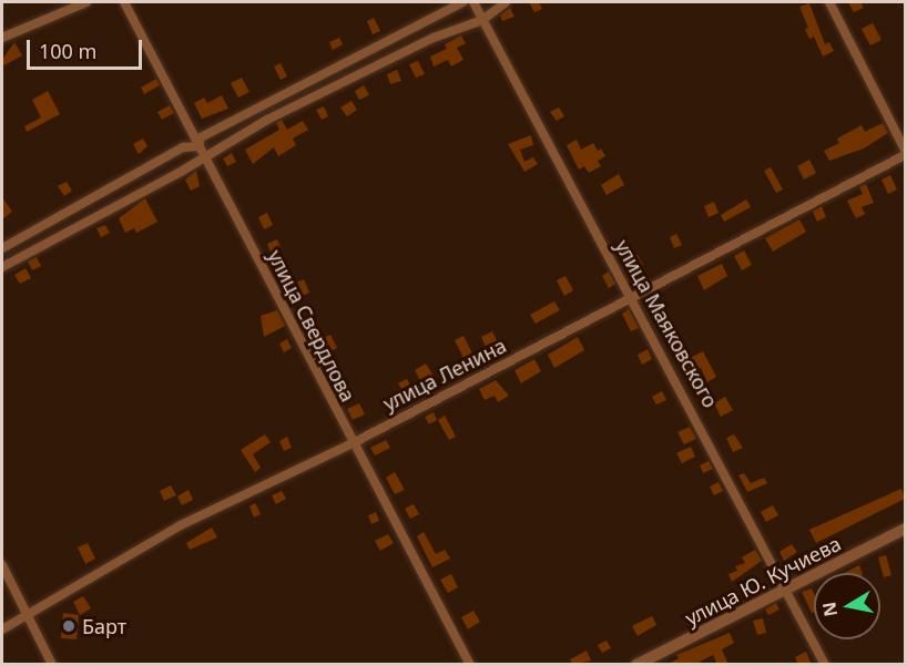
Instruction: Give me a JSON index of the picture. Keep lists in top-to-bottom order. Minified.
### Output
{"streets":{"street":["улица Маяковского","улица Свердлова","улица Ленина","улица Ю. Кучиева"]},"crossings":[["улица Маяковского","улица Ленина"],["улица Маяковского","улица Ю. Кучиева"],["улица Свердлова","улица Ленина"]],"places":["Барт"],"scale_bar":"100 m","north":"left"}
